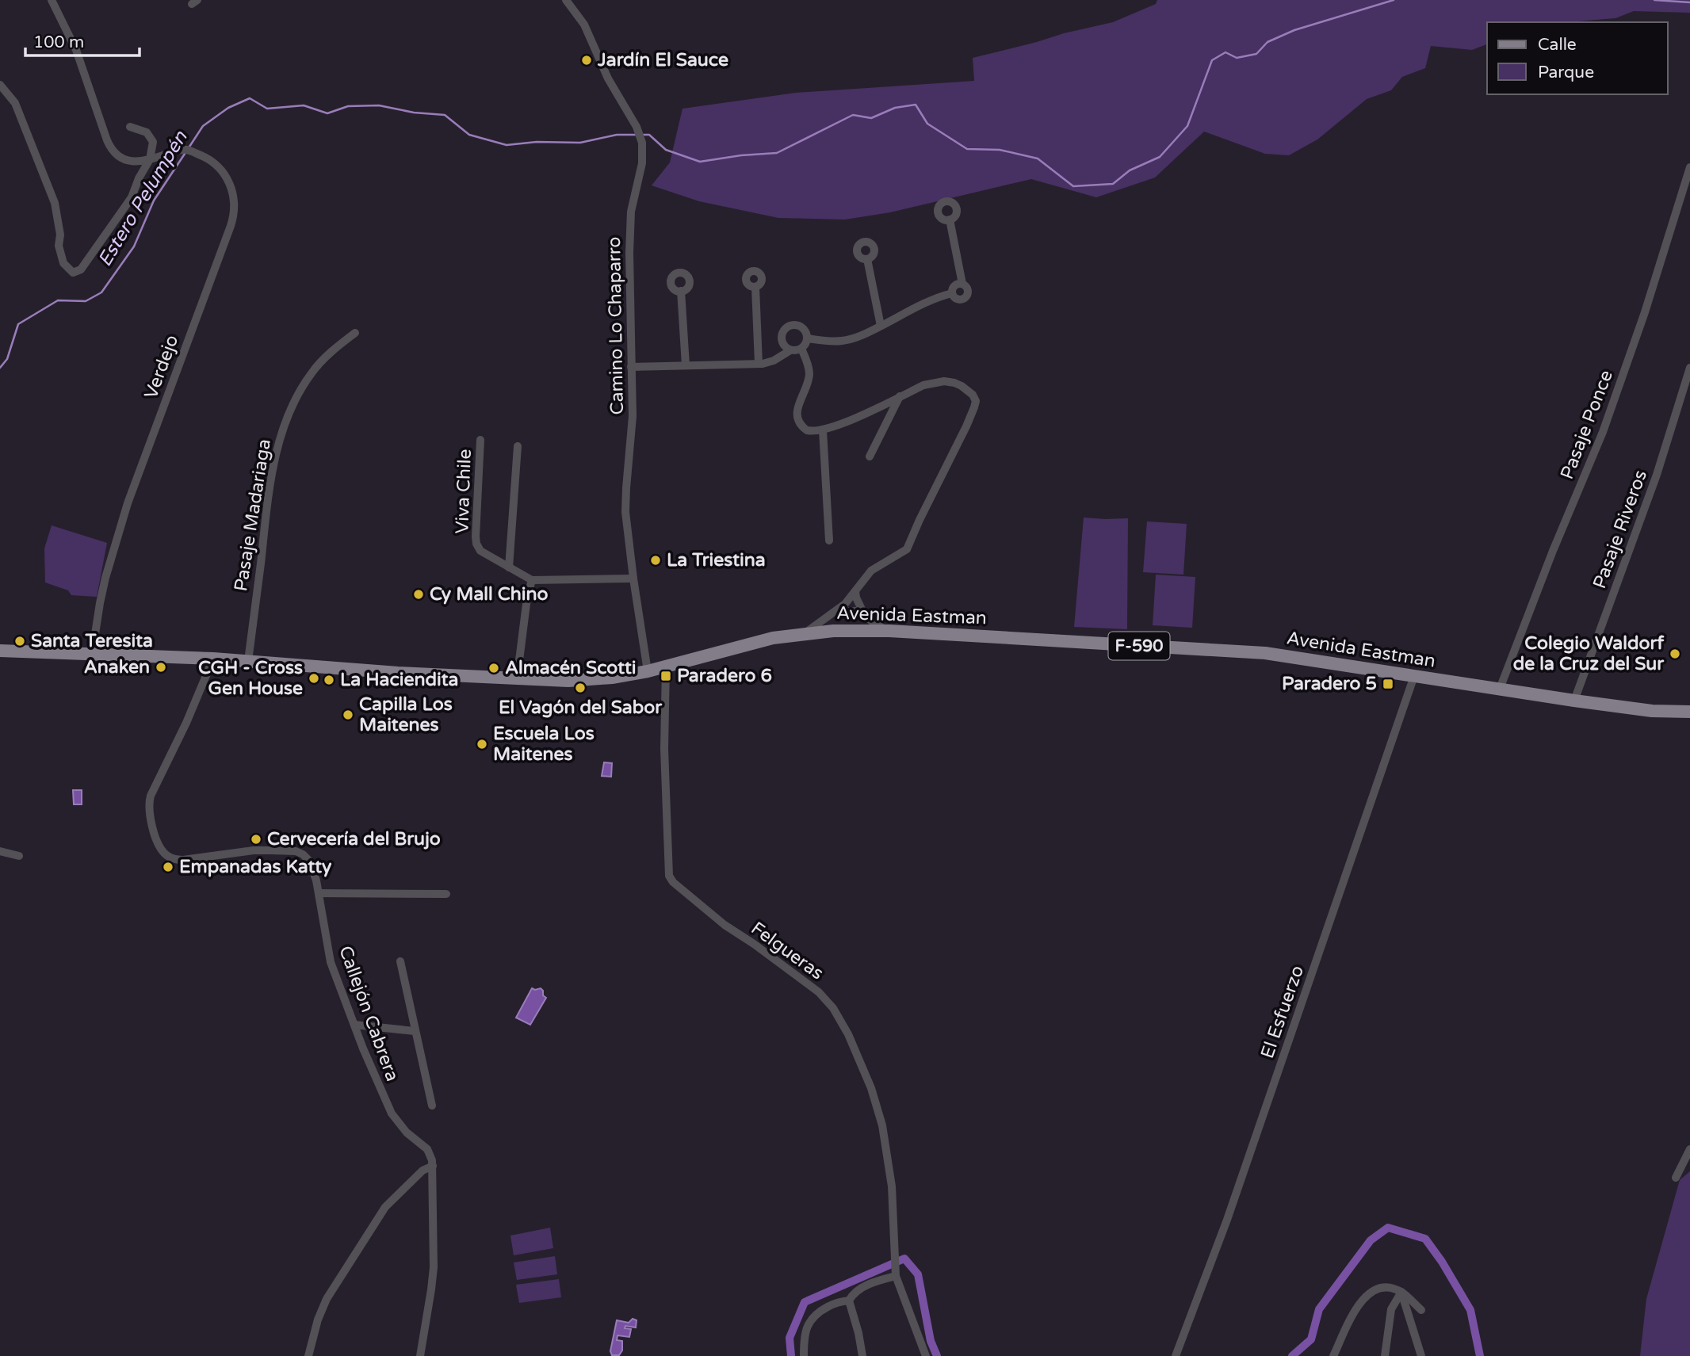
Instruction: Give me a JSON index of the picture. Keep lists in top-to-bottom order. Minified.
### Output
{"streets":{"main road":["Avenida Eastman","F-590"],"street":["Camino Lo Chaparro","Verdejo","Pasaje Ponce","Viva Chile","Pasaje Madariaga","Pasaje Riveros","Felgueras","El Esfuerzo","Callejón Cabrera"]},"crossings":[["Camino Lo Chaparro","Viva Chile"],["Camino Lo Chaparro","Avenida Eastman"],["Verdejo","Avenida Eastman"],["Pasaje Ponce","Avenida Eastman"],["Pasaje Madariaga","Avenida Eastman"],["Pasaje Riveros","Avenida Eastman"],["Avenida Eastman","Felgueras"],["Avenida Eastman","El Esfuerzo"],["Avenida Eastman","Callejón Cabrera"]],"water":["Estero Pelumpén"],"places":{"other":["Jardín El Sauce","La Triestina","Cy Mall Chino","Santa Teresita","Colegio Waldorf de la Cruz del Sur","Anaken","Almacén Scotti","CGH - Cross Gen House","La Haciendita","El Vagón del Sabor","Capilla Los Maitenes","Escuela Los Maitenes","Cervecería del Brujo","Empanadas Katty"],"transit":["Paradero 6","Paradero 5"]},"legend":["Calle","Parque"],"scale_bar":"100 m"}
